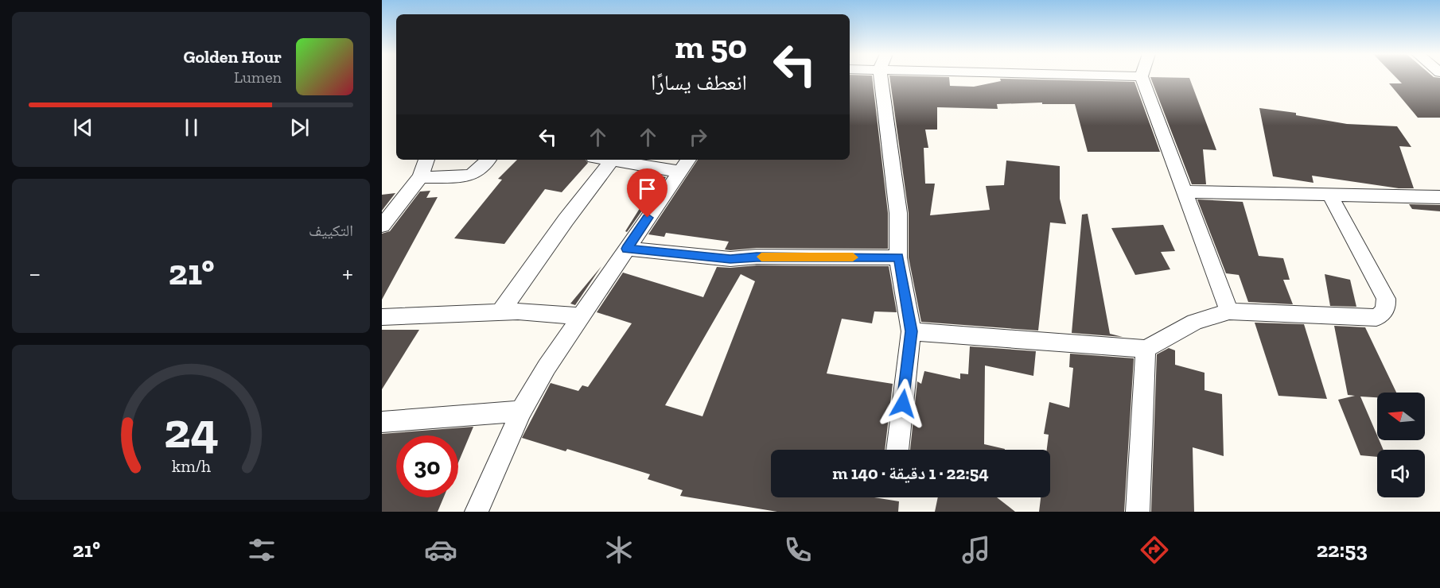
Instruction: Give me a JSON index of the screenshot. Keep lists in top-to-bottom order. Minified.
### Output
{"north":"left","page":{"turn":["50 m","انعطف يسارًا"],"song":["Golden Hour","Lumen"],"tile":"التكييف","heat":["−","21°","+"],"limit":"30","trip":"22:54 · 1 دقيقة · 140 m","tabs":["22:53","21°"],"gauge":["24","km/h"]}}
